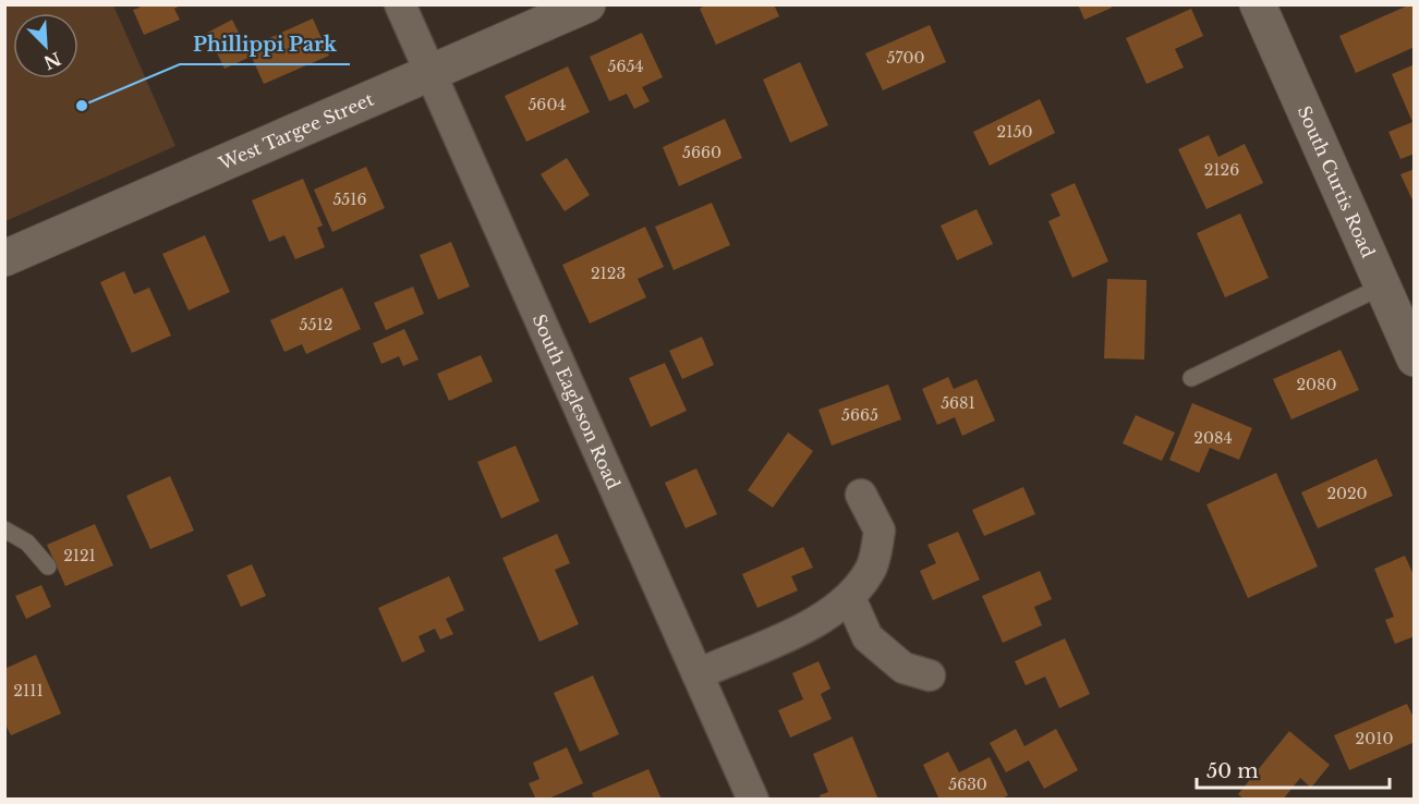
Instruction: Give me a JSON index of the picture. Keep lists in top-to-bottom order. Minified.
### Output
{"streets":{"street":["West Targee Street","South Curtis Road","South Eagleson Road"]},"crossings":[["West Targee Street","South Eagleson Road"]],"places":["Phillippi Park"],"house_numbers":["5700","5654","5604","2150","5660","2126","5516","2123","5512","2080","5681","5665","2084","2020","2121","2111","2010","5630"],"scale_bar":"50 m","north":"bottom right"}
